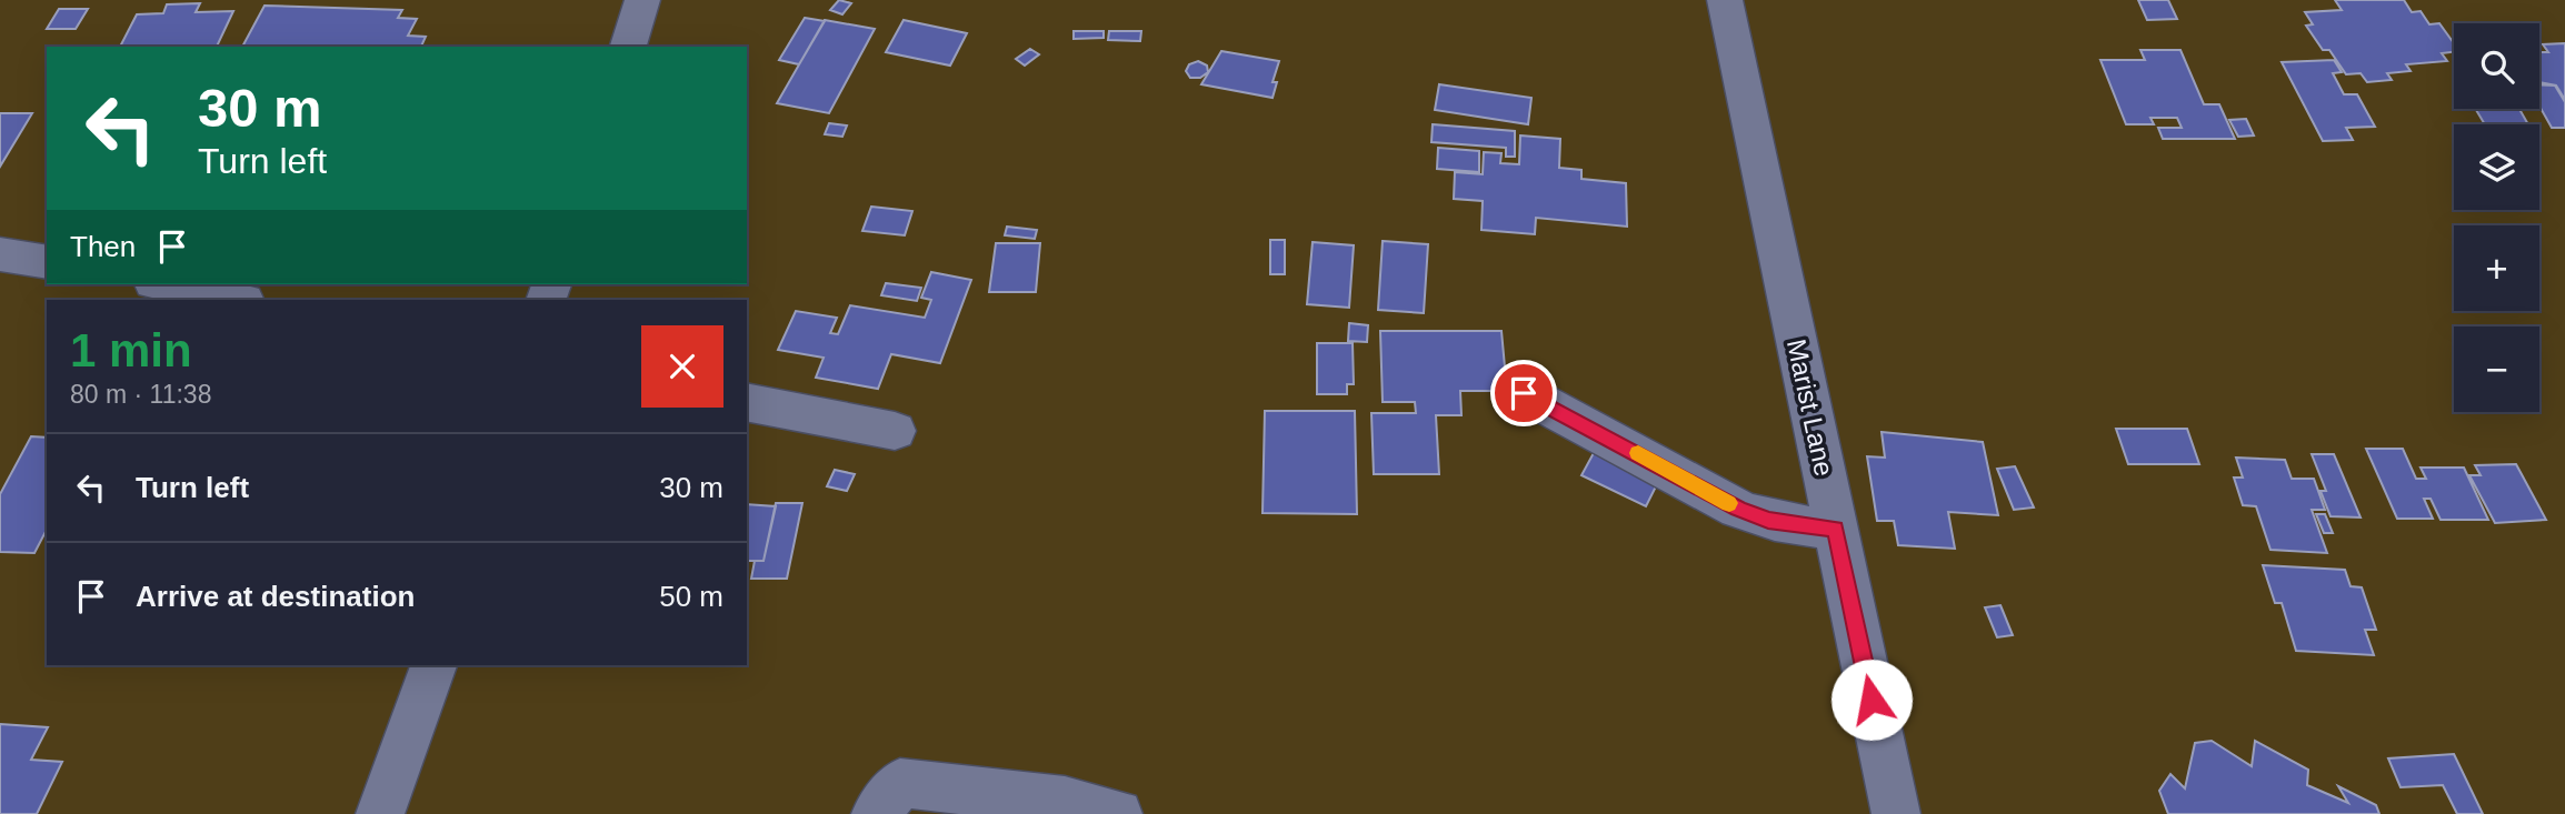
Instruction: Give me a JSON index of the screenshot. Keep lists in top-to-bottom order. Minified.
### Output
{"streets":{"street":["Marist Lane"]},"page":{"map_buttons":["+","−"],"turn":["30 m","Turn left"],"then":"Then","heading":["1 min","80 m · 11:38"],"list":[{"name":"Turn left","value":"30 m"},{"name":"Arrive at destination","value":"50 m"}]}}
